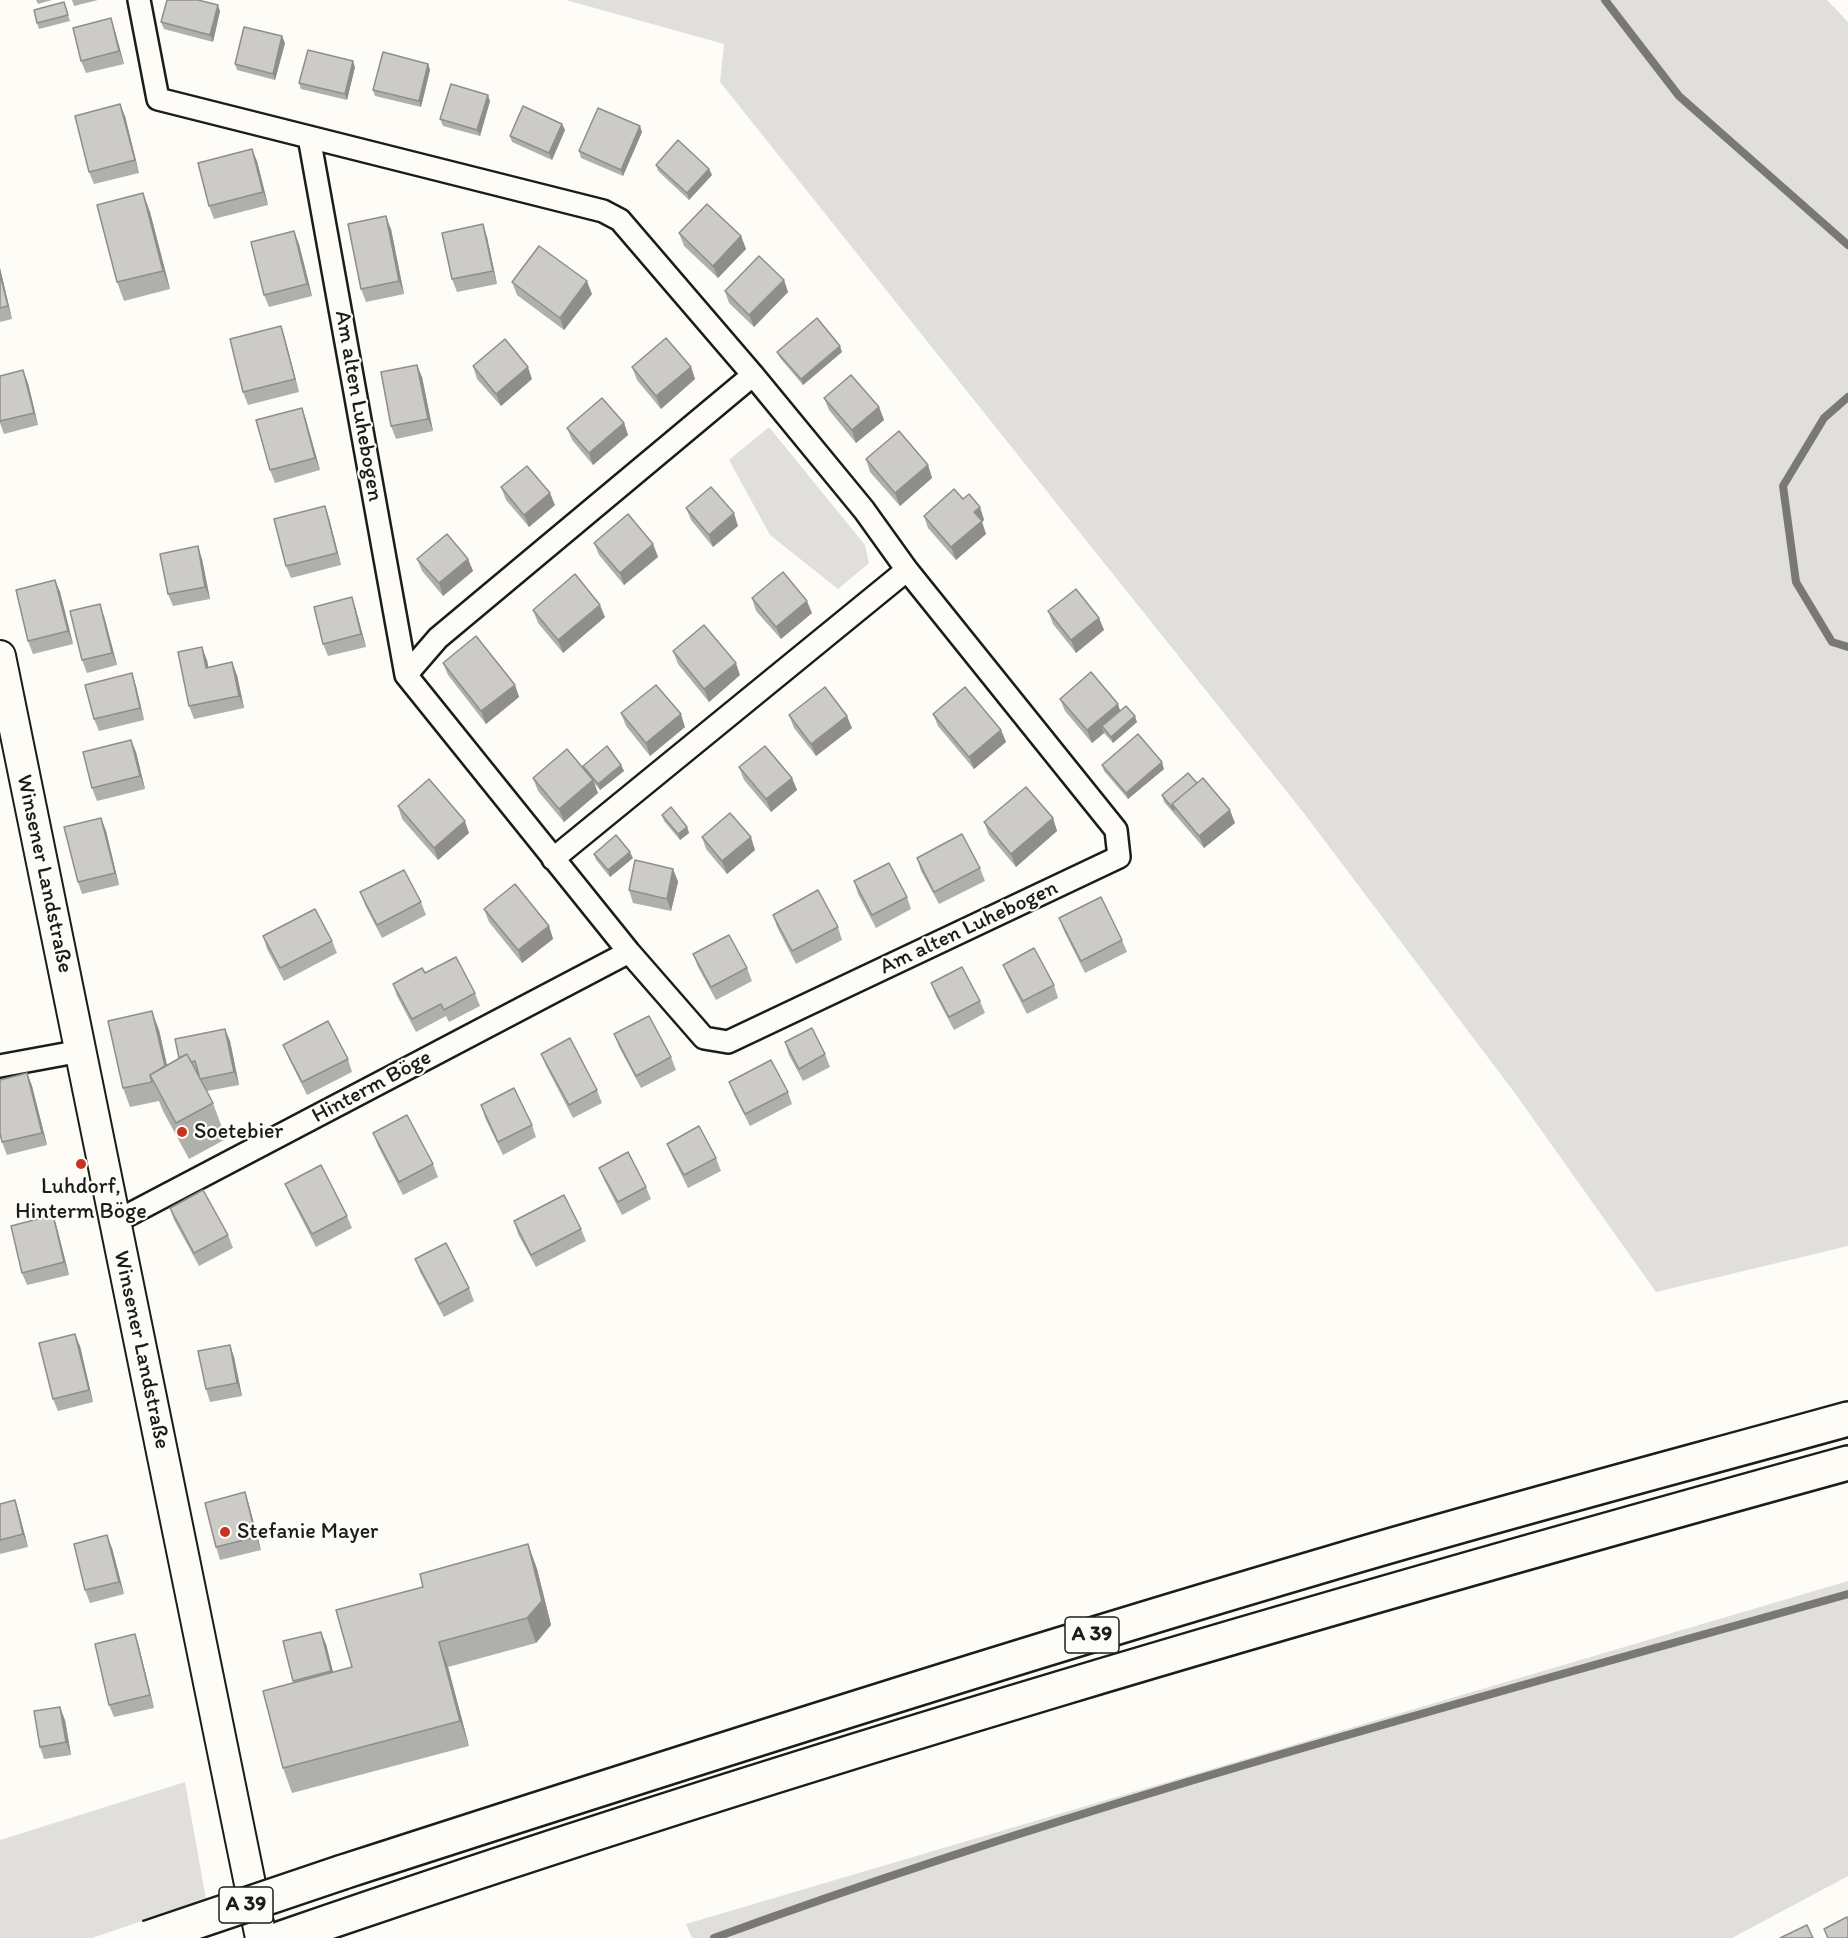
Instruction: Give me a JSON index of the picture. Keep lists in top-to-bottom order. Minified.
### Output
{"streets":{"highway":["A 39"],"main road":["Winsener Landstraße"],"street":["Am alten Luhebogen","Hinterm Böge"]},"crossings":[["Am alten Luhebogen","Hinterm Böge"],["Winsener Landstraße","Hinterm Böge"]],"places":["Soetebier","Luhdorf, Hinterm Böge","Stefanie Mayer"]}
